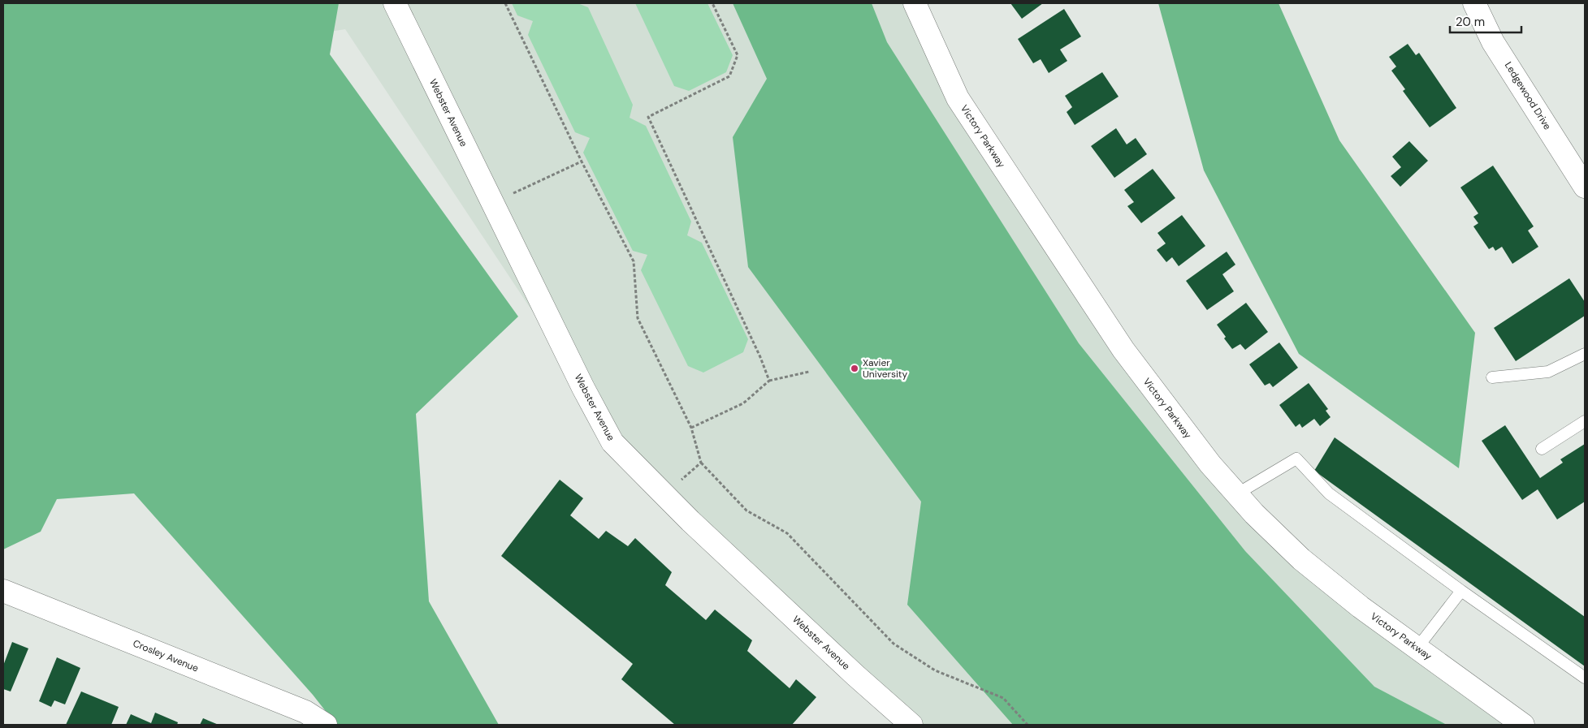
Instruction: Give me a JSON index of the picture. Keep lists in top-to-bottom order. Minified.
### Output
{"streets":{"street":["Ledgewood Drive","Webster Avenue","Victory Parkway","Crosley Avenue"]},"places":["Xavier University"],"scale_bar":"20 m"}
